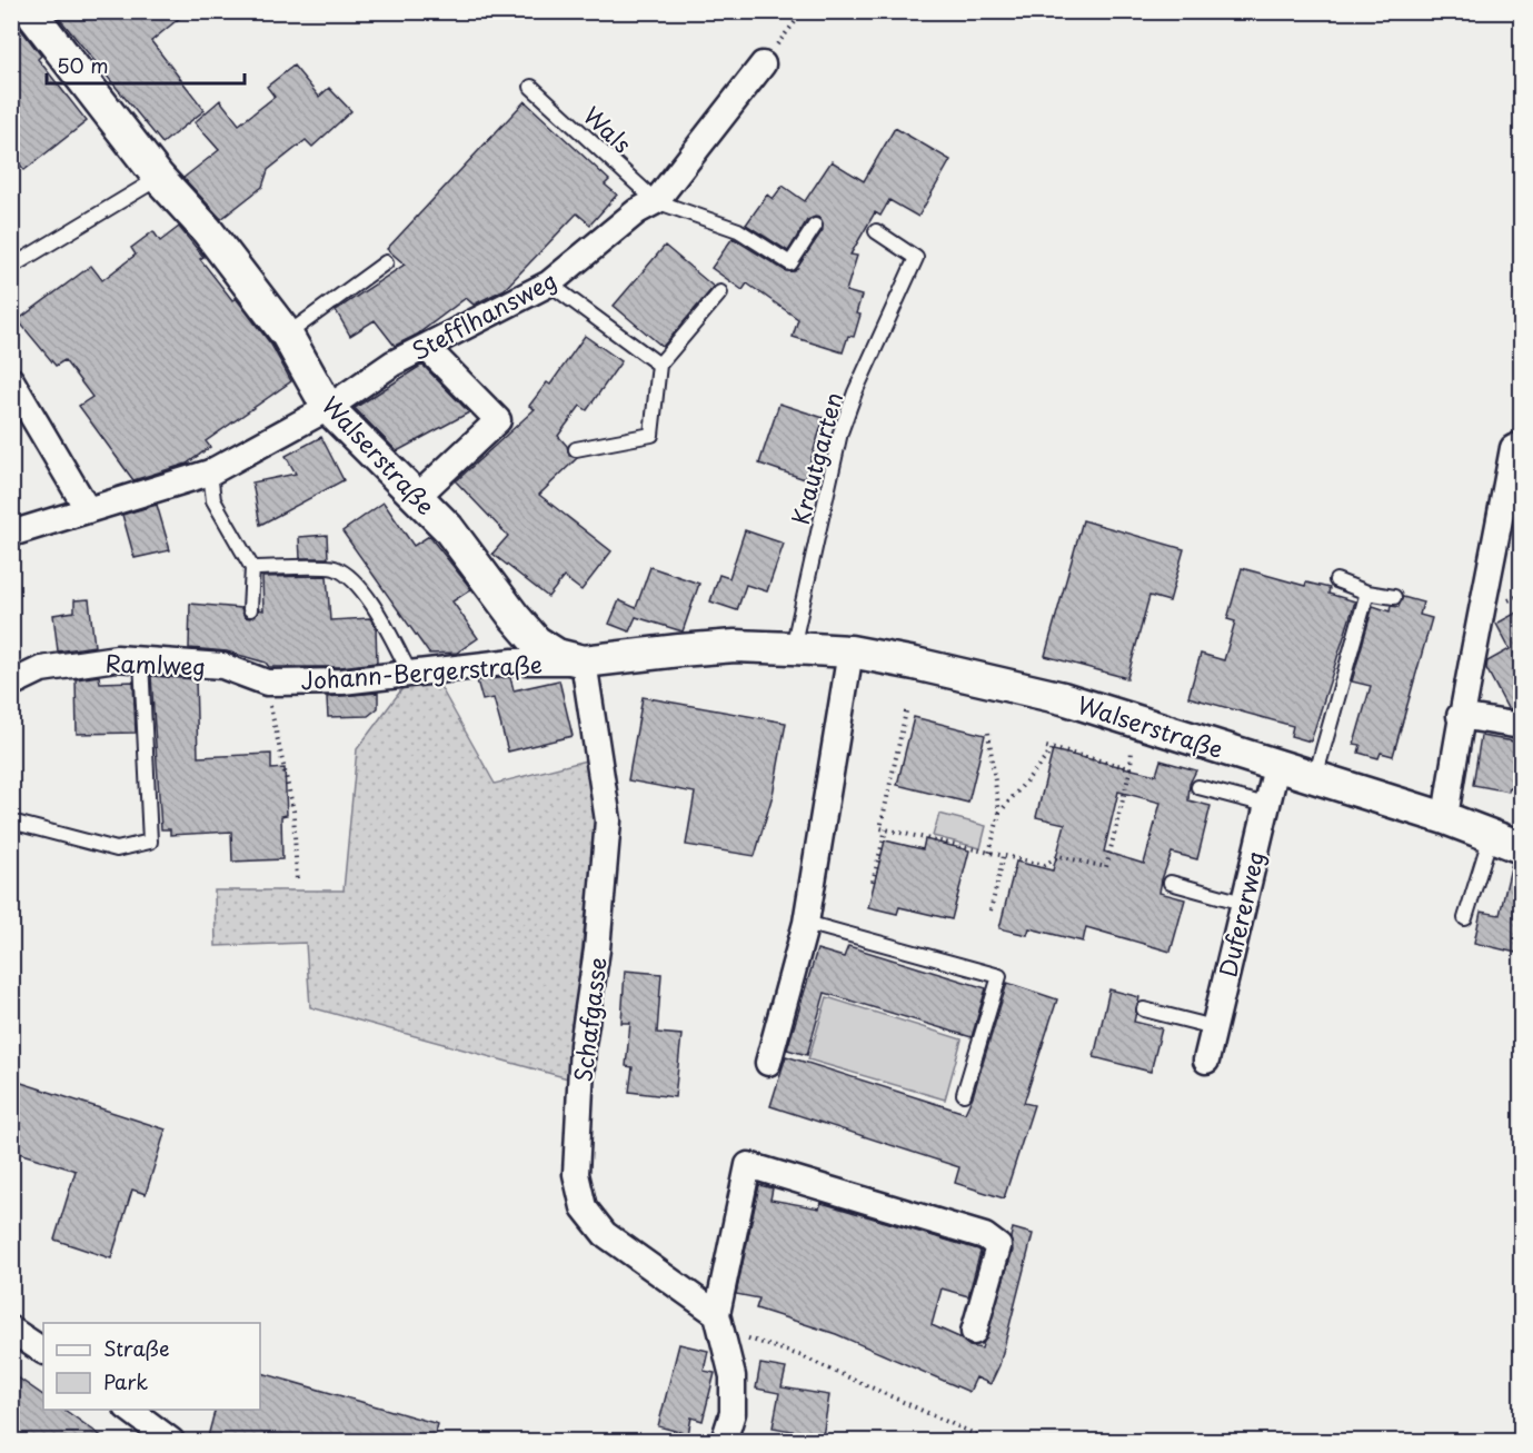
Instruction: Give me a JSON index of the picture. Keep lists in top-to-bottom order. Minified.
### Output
{"streets":{"street":["Stefflhansweg","Walserstraße","Ramlweg","Johann-Bergerstraße","Dufererweg","Schafgasse"],"lane":["Wals","Krautgarten"]},"crossings":[["Wals","Stefflhansweg"],["Stefflhansweg","Walserstraße"],["Walserstraße","Krautgarten"],["Walserstraße","Johann-Bergerstraße"],["Walserstraße","Dufererweg"],["Walserstraße","Schafgasse"],["Ramlweg","Johann-Bergerstraße"],["Johann-Bergerstraße","Schafgasse"]],"legend":["Straße","Park"],"scale_bar":"50 m"}
